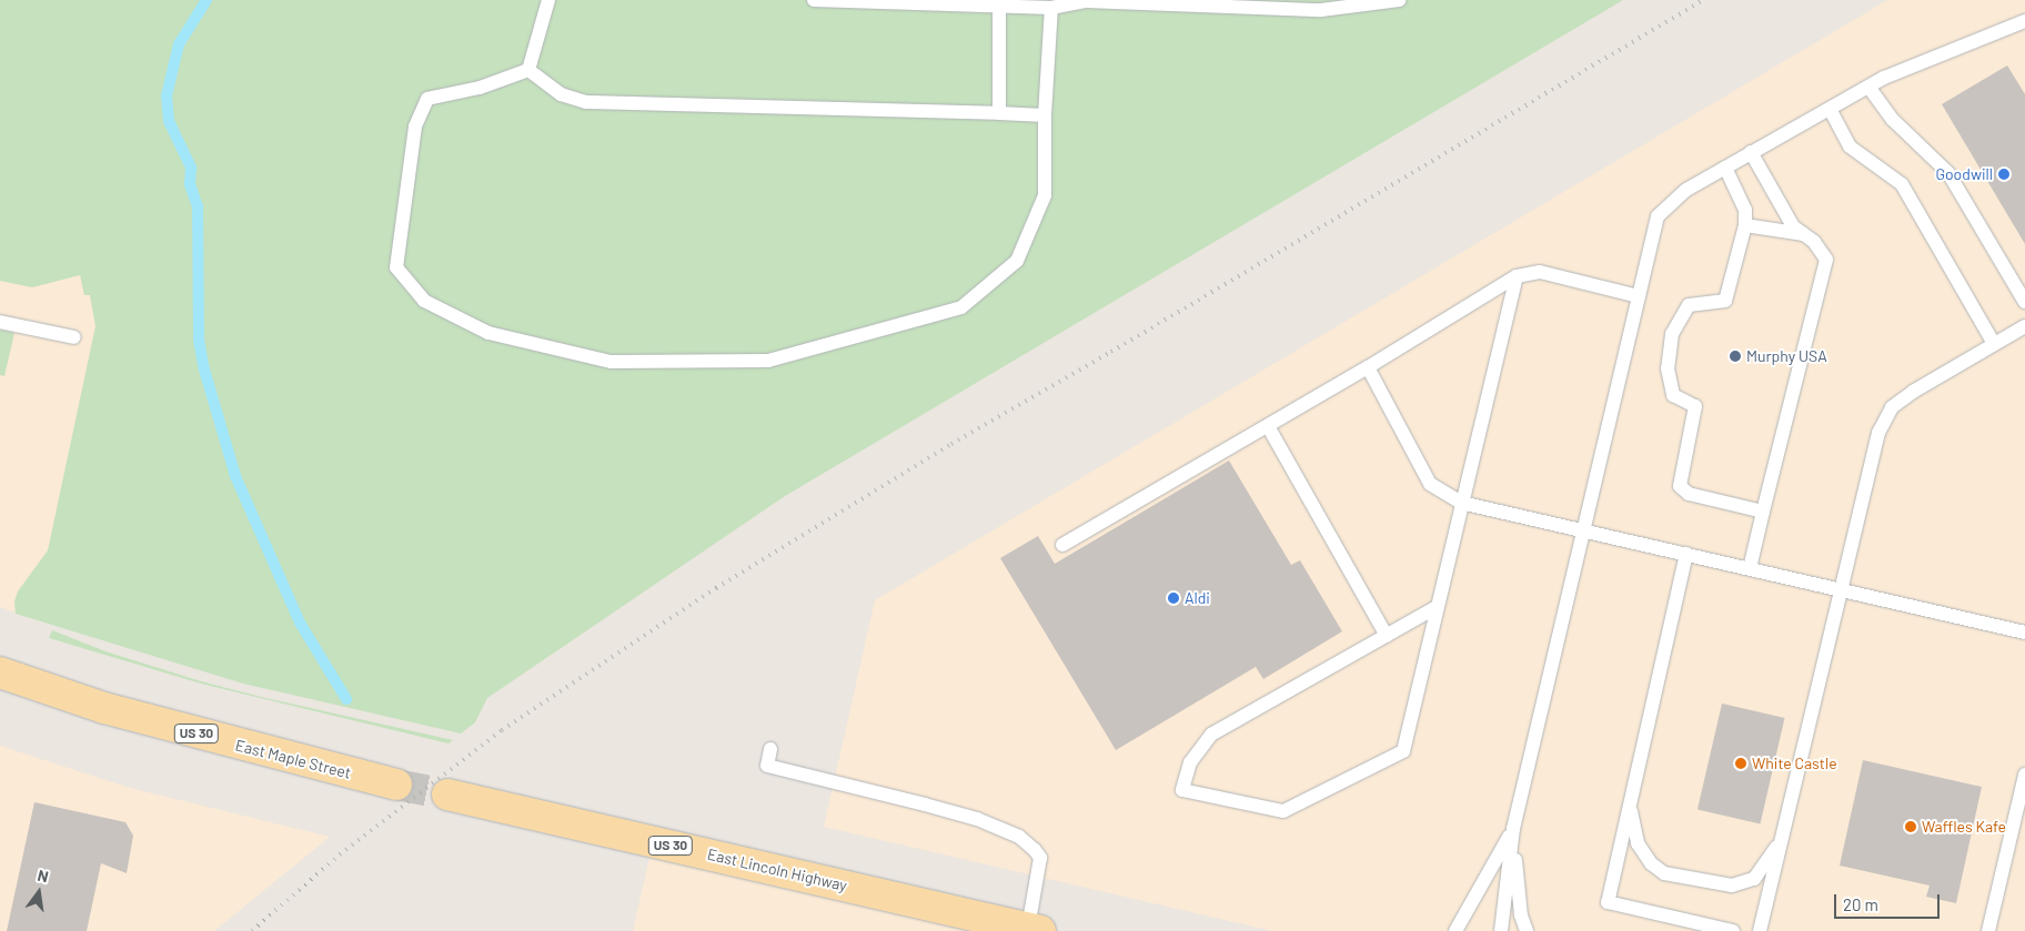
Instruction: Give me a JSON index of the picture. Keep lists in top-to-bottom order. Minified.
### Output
{"streets":{"main road":["US 30","East Maple Street","East Lincoln Highway"]},"places":["Goodwill","Murphy USA","Aldi","White Castle","Waffles Kafe"],"scale_bar":"20 m","north":"top"}
